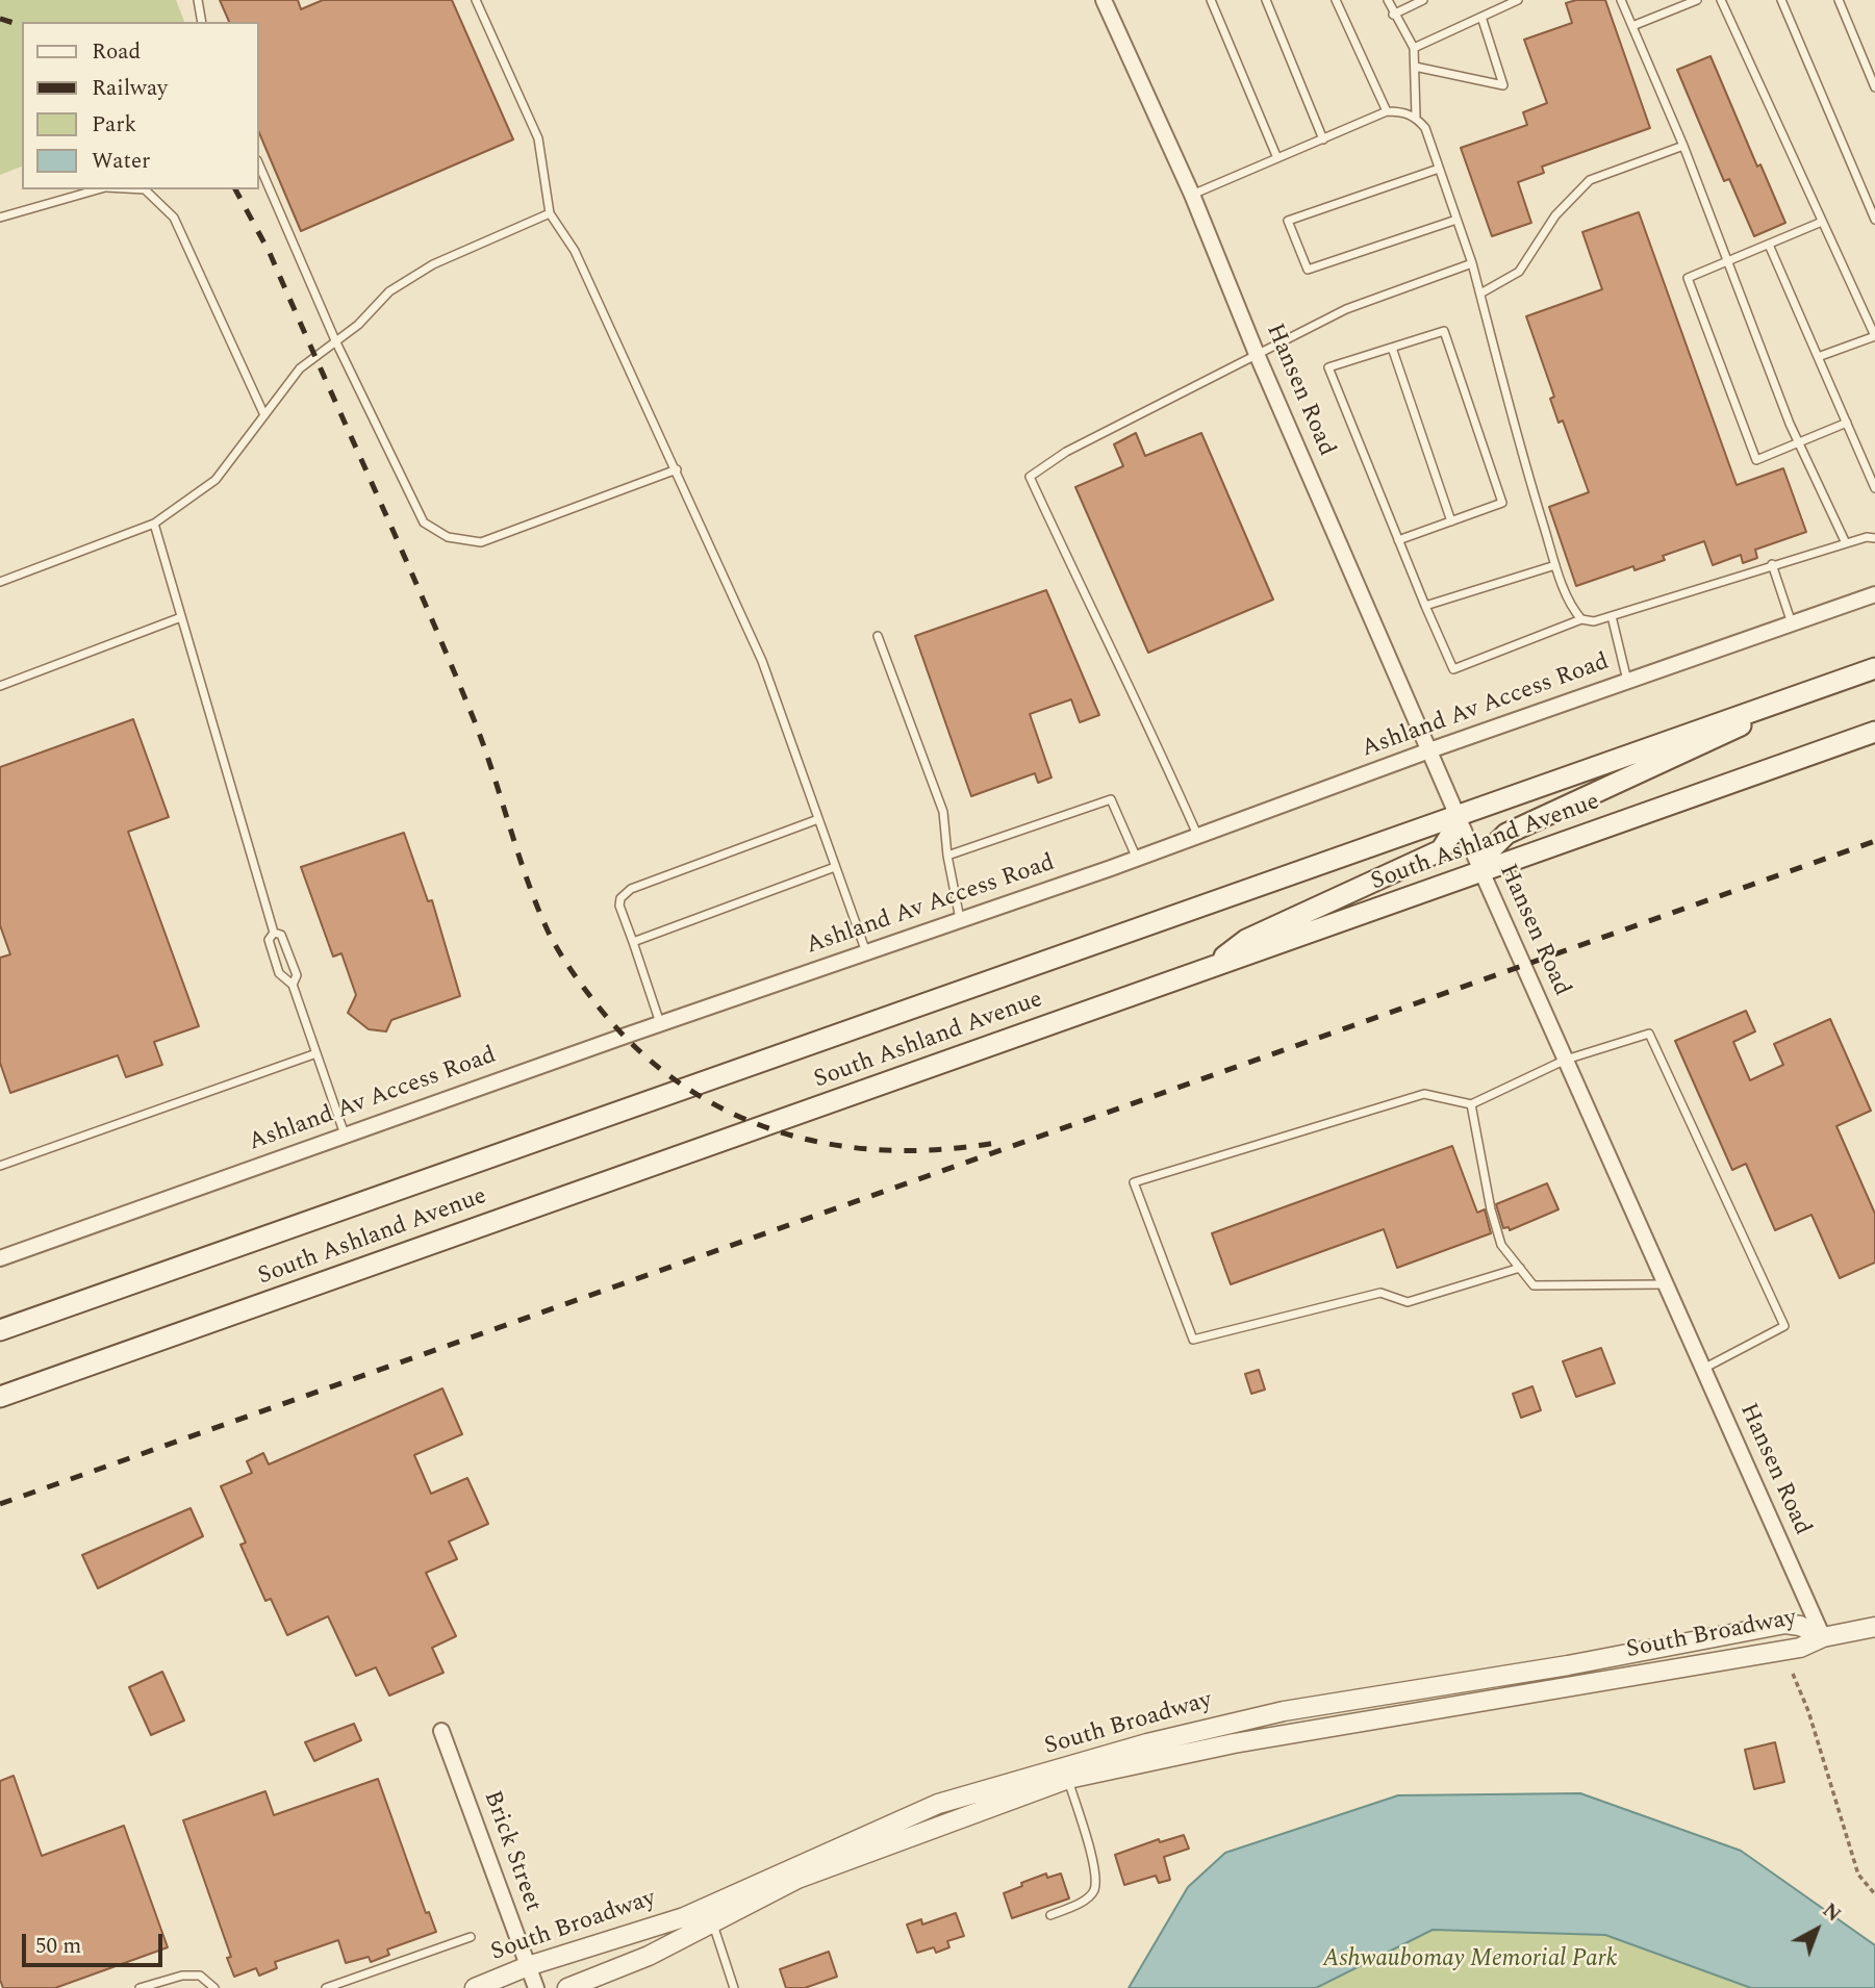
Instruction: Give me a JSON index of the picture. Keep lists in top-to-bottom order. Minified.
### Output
{"streets":{"main road":["South Ashland Avenue"],"street":["Hansen Road","Ashland Av Access Road","South Broadway","Brick Street"]},"crossings":[["Hansen Road","Ashland Av Access Road"],["Hansen Road","South Ashland Avenue"],["Hansen Road","South Broadway"],["South Broadway","Brick Street"]],"parks":["Ashwaubomay Memorial Park"],"legend":["Road","Railway","Park","Water"],"scale_bar":"50 m","north":"top right"}
